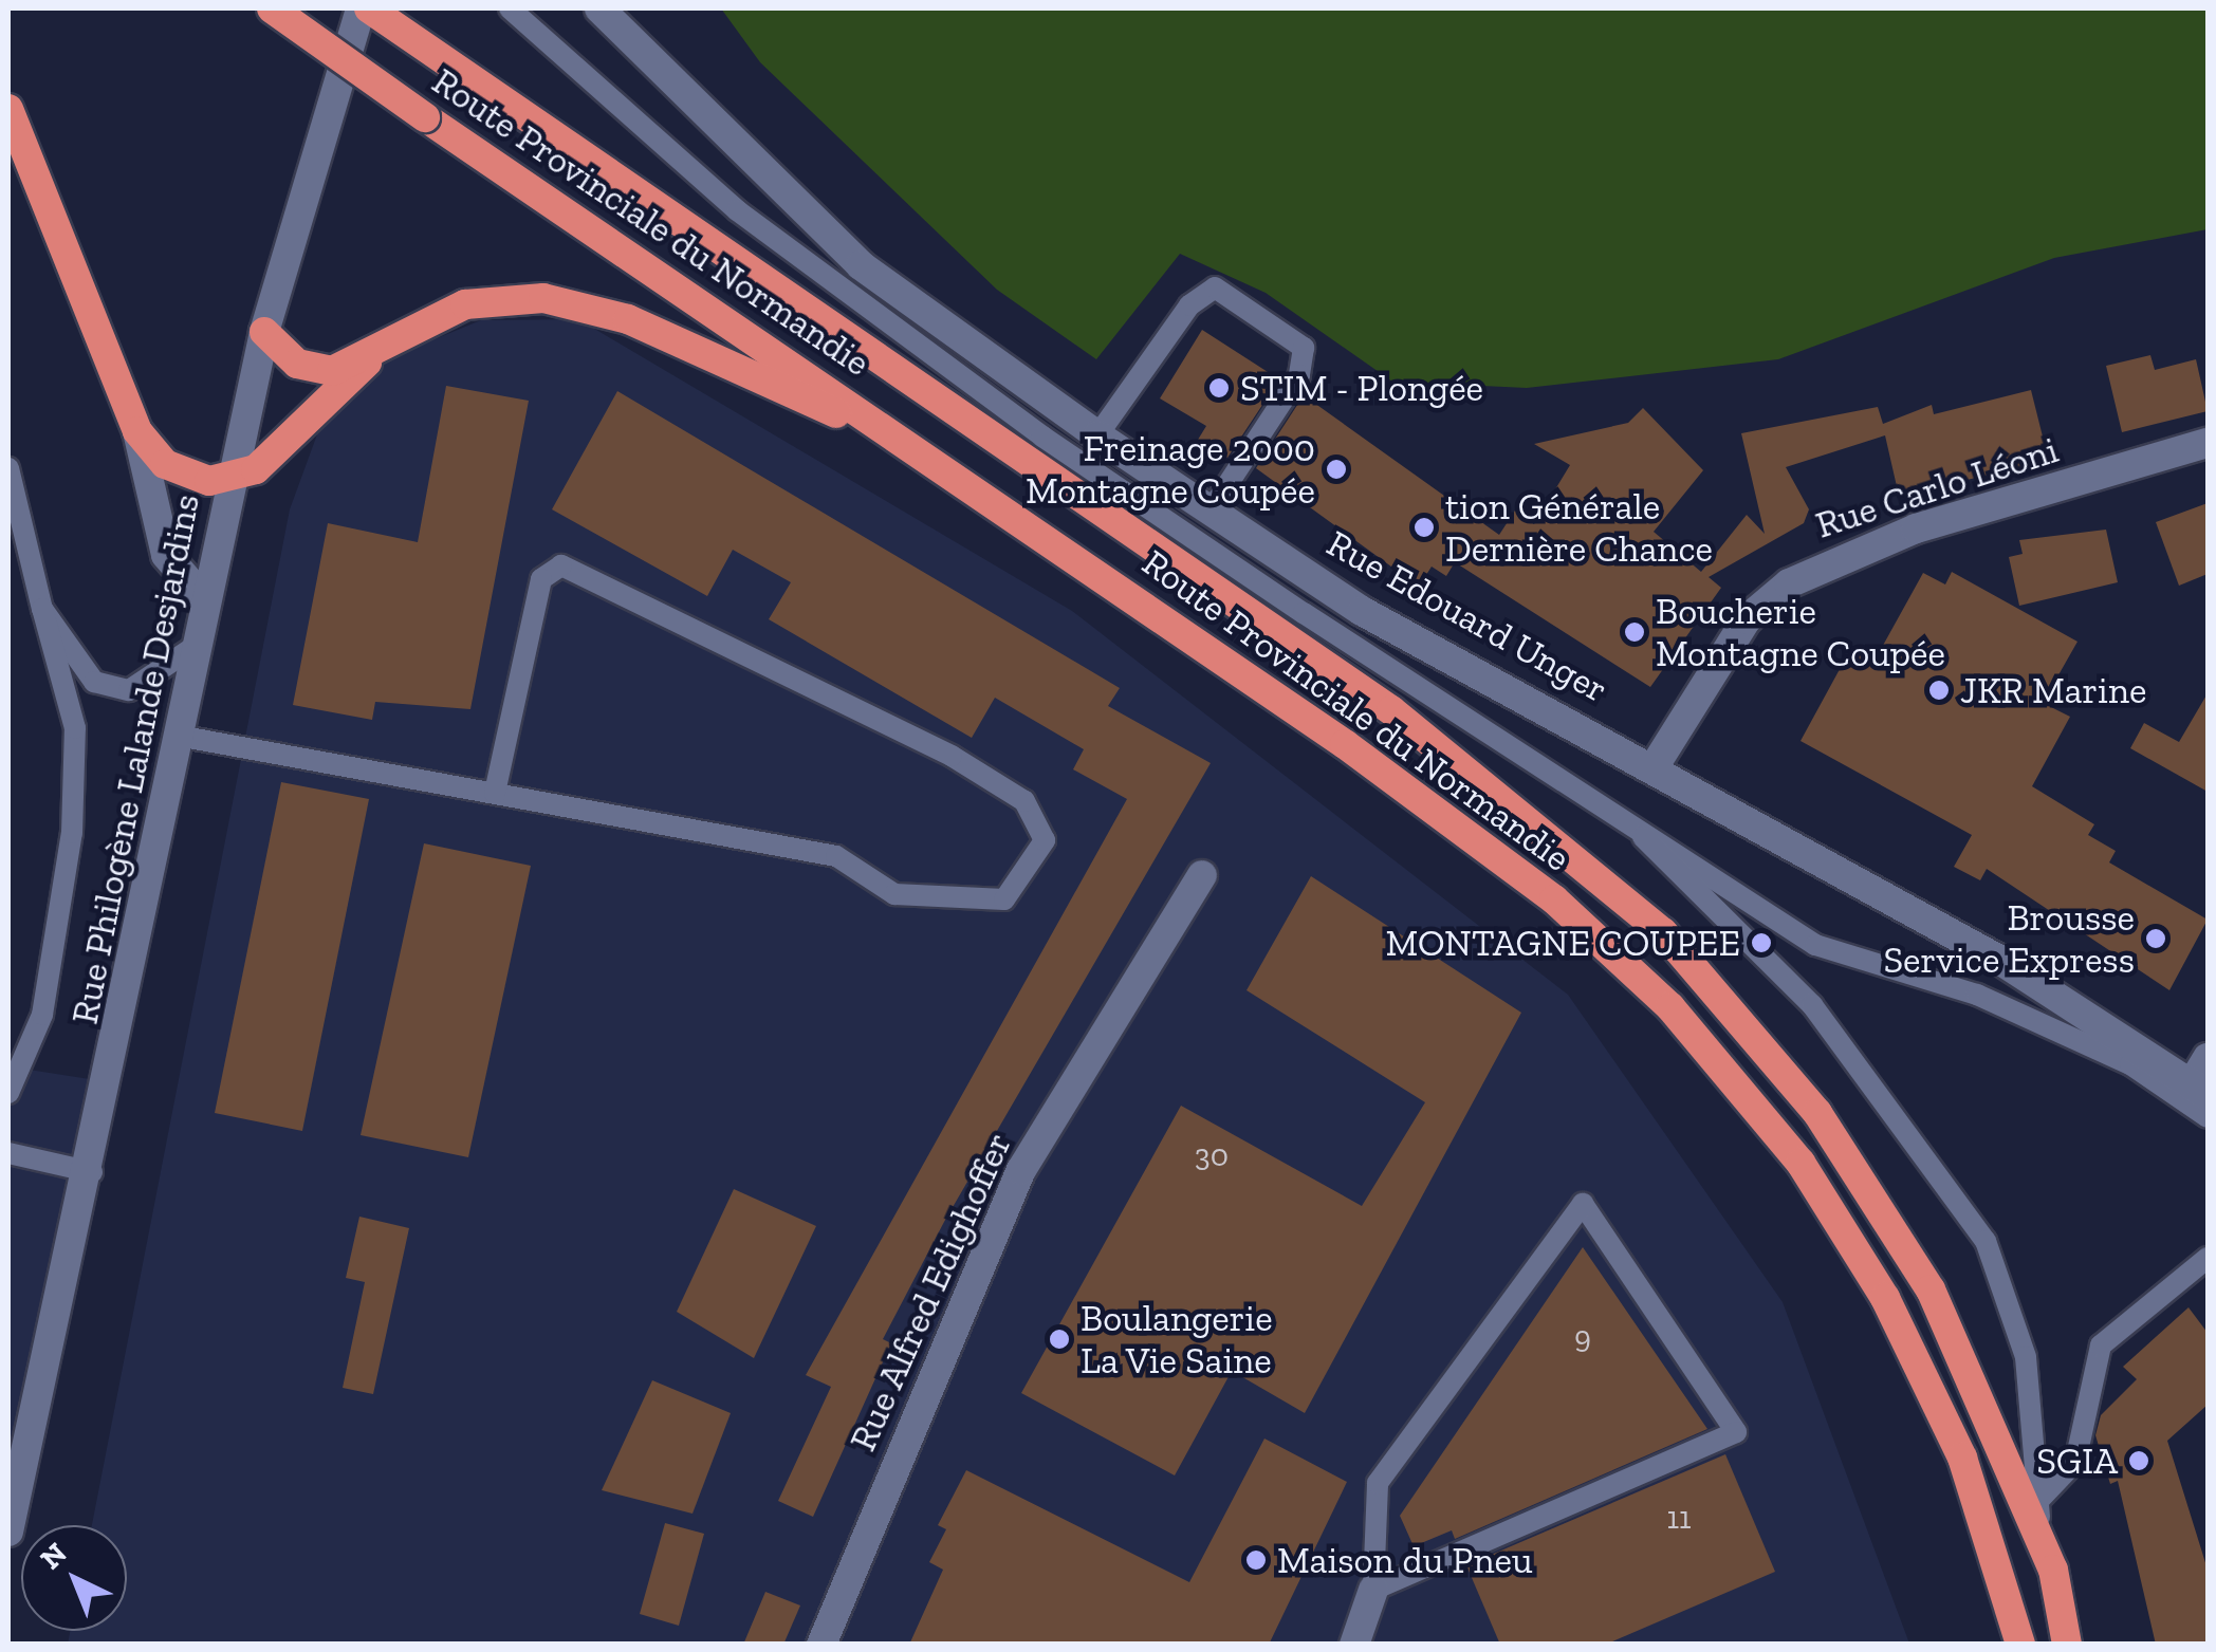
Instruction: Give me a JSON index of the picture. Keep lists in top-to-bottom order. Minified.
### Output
{"streets":{"highway":["Route Provinciale du Normandie"],"street":["Rue Carlo Léoni","Rue Edouard Unger","Rue Philogène Lalande Desjardins","Rue Alfred Edighoffer"]},"crossings":[["Route Provinciale du Normandie","Rue Philogène Lalande Desjardins"],["Rue Carlo Léoni","Rue Edouard Unger"]],"places":["STIM - Plongée","Freinage 2000 Montagne Coupée","tion Générale Dernière Chance","Boucherie Montagne Coupée","JKR Marine","Brousse Service Express","MONTAGNE COUPEE","Boulangerie La Vie Saine","SGIA","Maison du Pneu"],"house_numbers":["30","9","11"],"north":"top left"}
